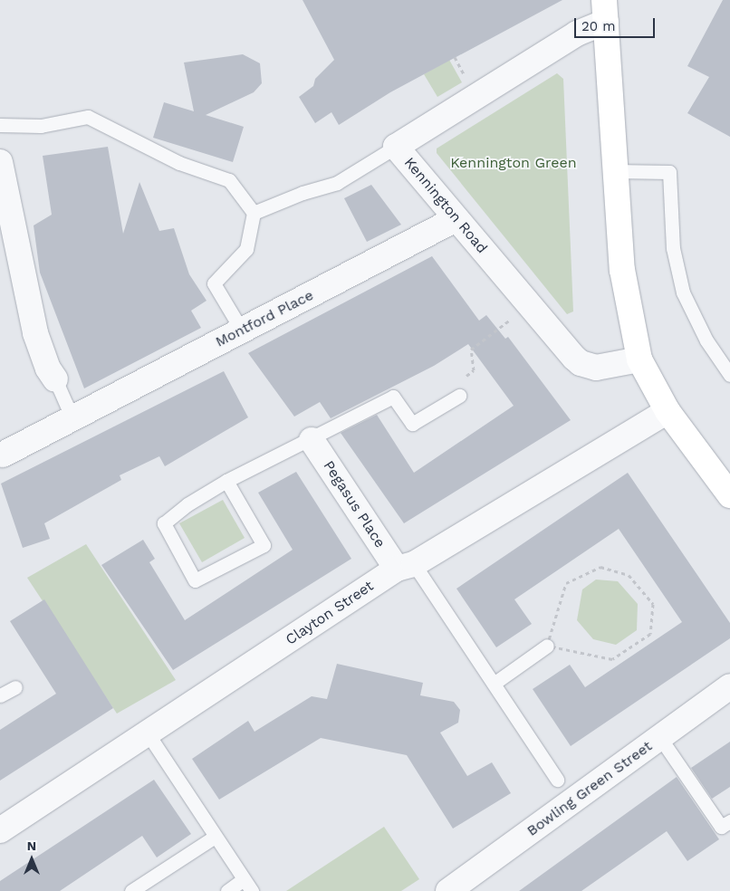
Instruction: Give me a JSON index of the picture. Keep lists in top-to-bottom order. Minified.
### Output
{"streets":{"highway":["Kennington Road"],"street":["Montford Place","Pegasus Place","Clayton Street","Bowling Green Street"]},"crossings":[["Kennington Road","Montford Place"],["Kennington Road","Clayton Street"],["Pegasus Place","Clayton Street"]],"parks":["Kennington Green"],"scale_bar":"20 m","north":"top"}
